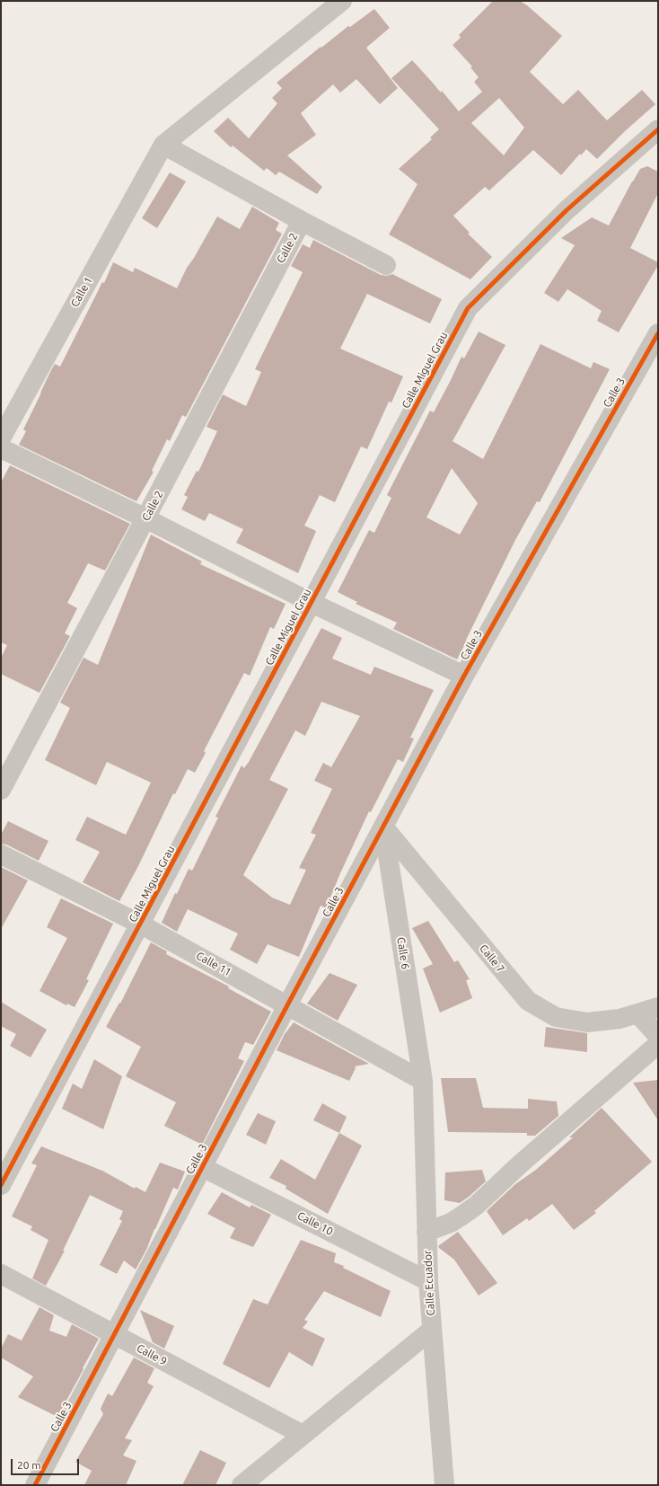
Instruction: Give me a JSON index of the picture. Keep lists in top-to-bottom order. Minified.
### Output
{"streets":{"street":["Calle 2","Calle 1","Calle Miguel Grau","Calle 3","Calle 6","Calle 7","Calle 11","Calle 10","Calle Ecuador","Calle 9"]},"crossings":[["Calle Miguel Grau","Calle 11"],["Calle 3","Calle 6"],["Calle 3","Calle 7"],["Calle 3","Calle 11"],["Calle 3","Calle 10"],["Calle 3","Calle 9"],["Calle 6","Calle 7"],["Calle 6","Calle 11"],["Calle 6","Calle Ecuador"],["Calle 11","Calle Ecuador"],["Calle 10","Calle Ecuador"]],"scale_bar":"20 m"}
